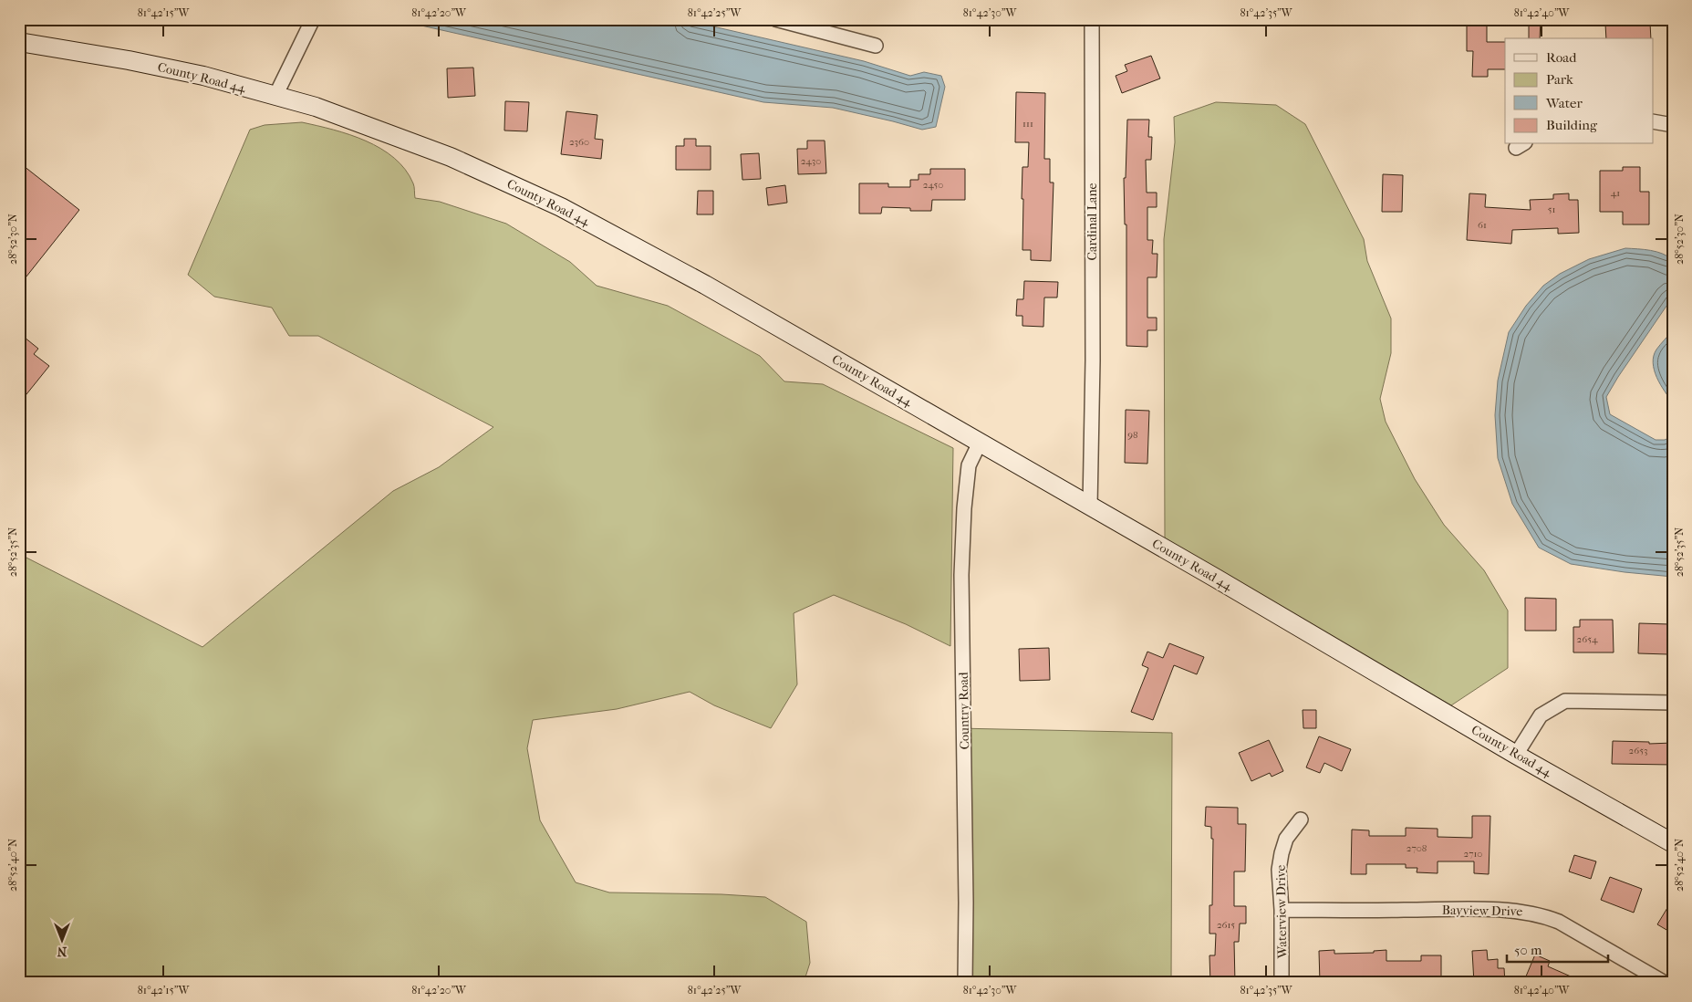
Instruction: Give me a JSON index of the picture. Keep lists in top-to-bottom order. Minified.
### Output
{"streets":{"main road":["County Road 44"],"street":["Cardinal Lane","Country Road","Bayview Drive","Waterview Drive"]},"crossings":[["County Road 44","Cardinal Lane"],["County Road 44","Country Road"],["Bayview Drive","Waterview Drive"]],"house_numbers":["111","2360","2430","2450","41","51","61","98","2654","2653","2708","2710","2615"],"legend":["Road","Park","Water","Building"],"scale_bar":"50 m","north":"bottom","coordinates":["81°42'15\"W","81°42'20\"W","81°42'25\"W","81°42'30\"W","81°42'35\"W","81°42'40\"W","28°52'30\"N","28°52'35\"N","28°52'40\"N"]}
